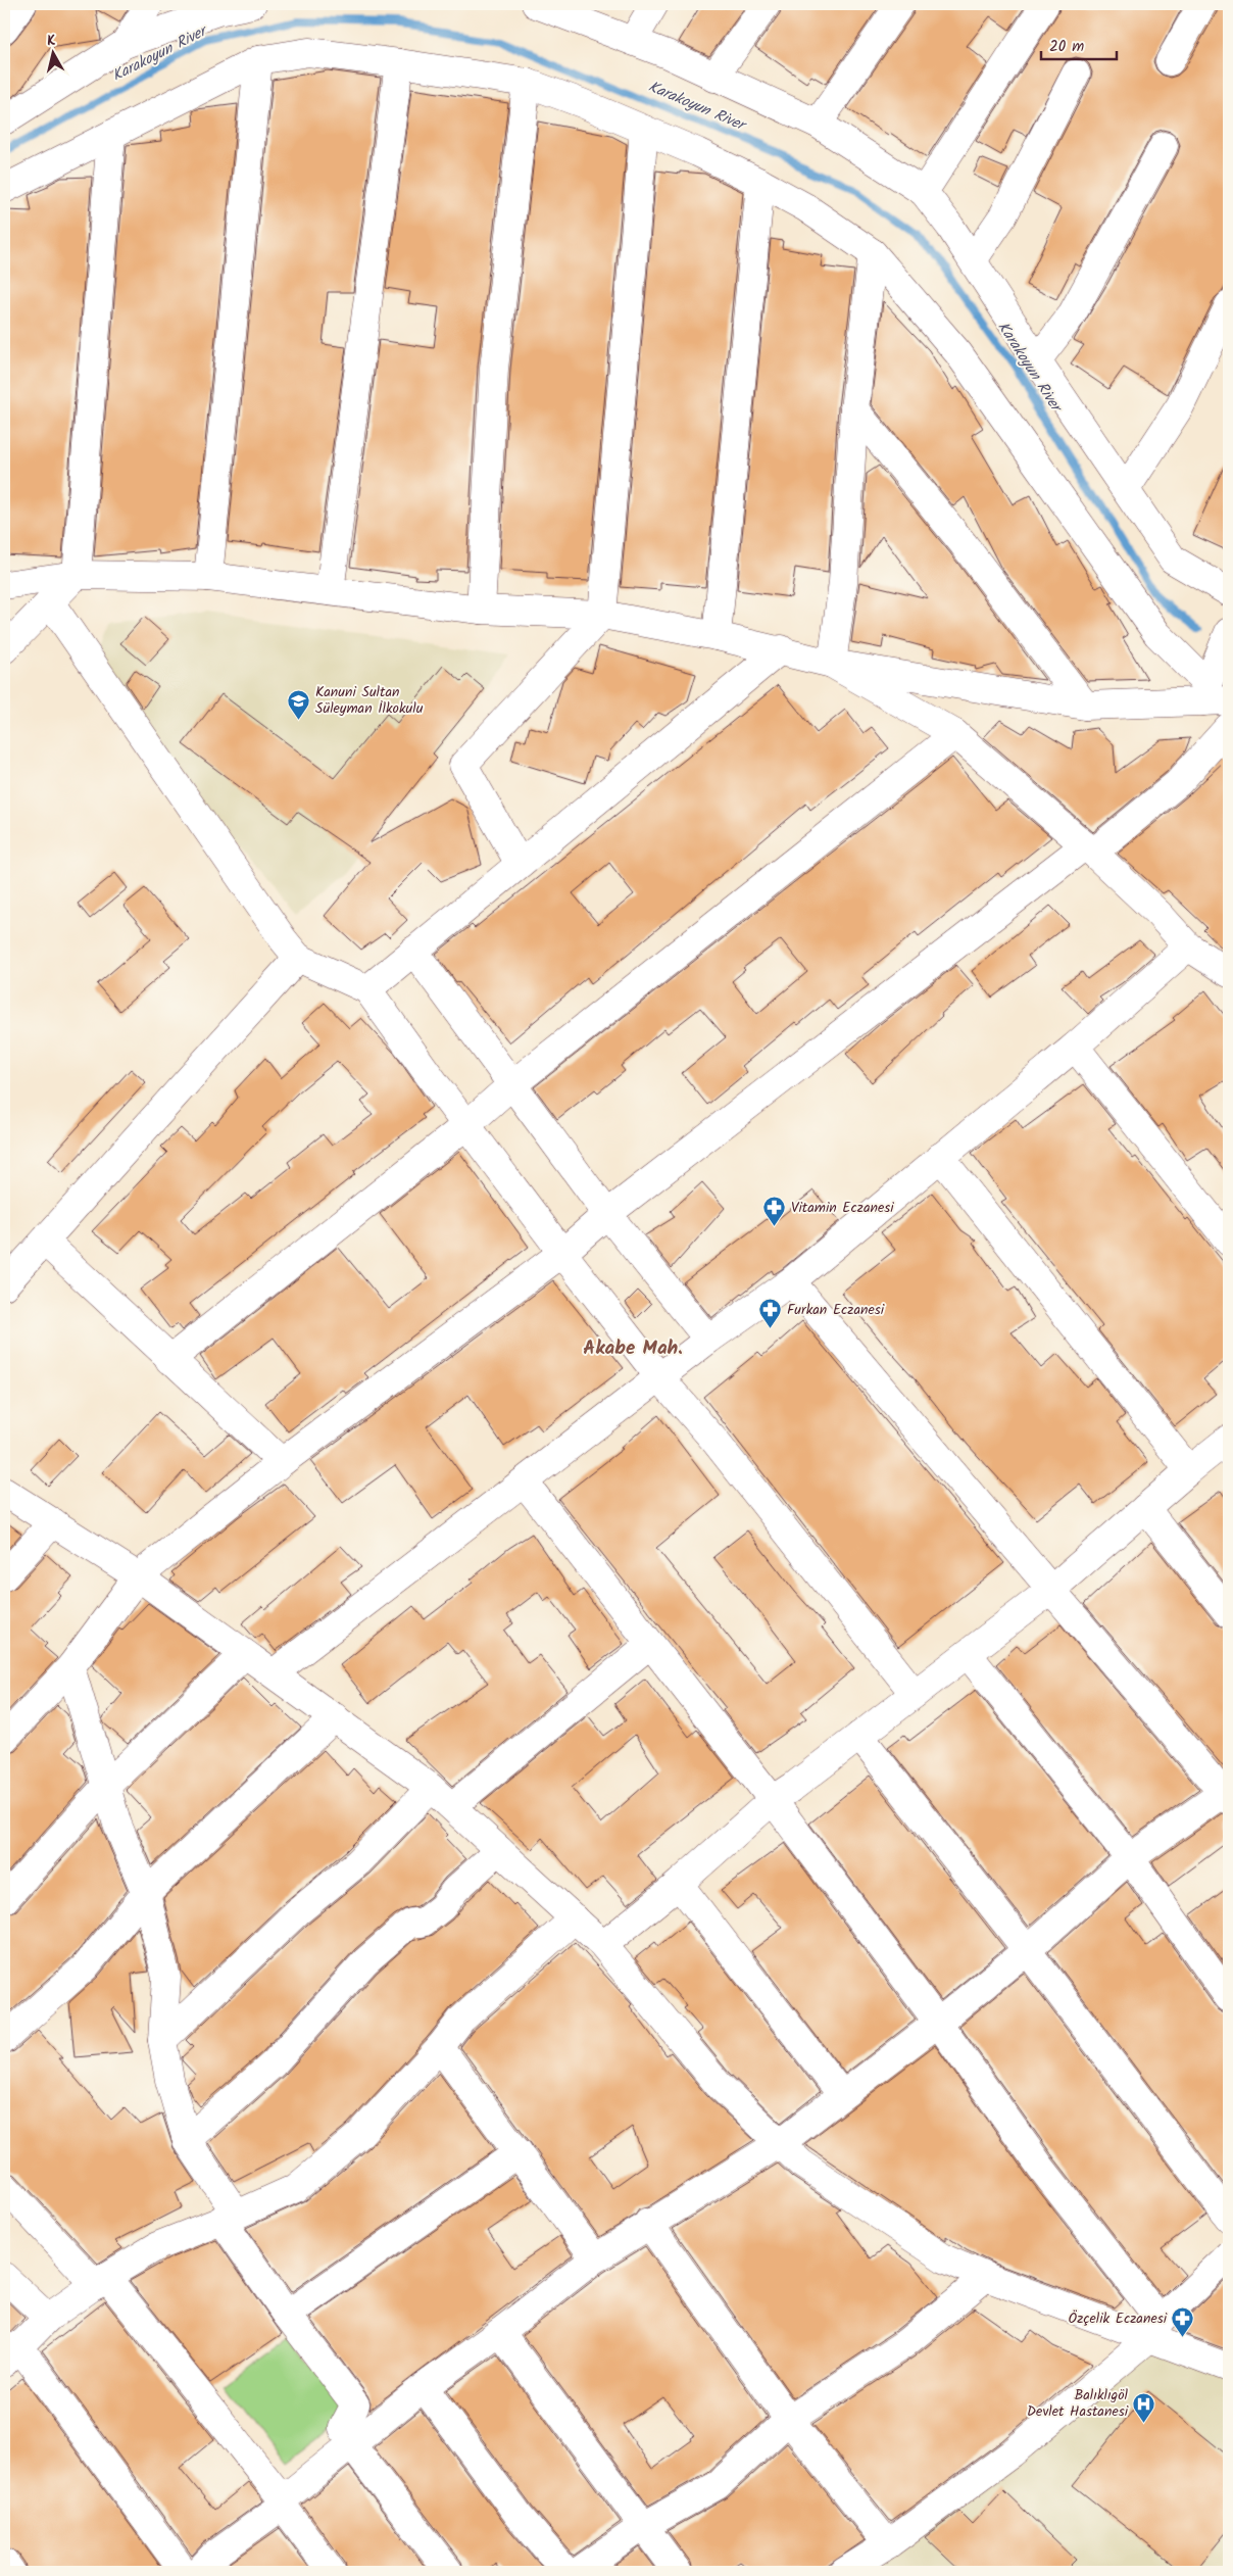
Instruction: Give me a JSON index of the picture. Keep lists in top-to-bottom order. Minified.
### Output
{"districts":["Akabe Mah."],"water":["Karakoyun River"],"places":{"school or university":["Kanuni Sultan Süleyman İlkokulu"],"pharmacy":["Vitamin Eczanesi","Furkan Eczanesi","Özçelik Eczanesi"],"hospital":["Balıklıgöl Devlet Hastanesi"]},"scale_bar":"20 m","north":"top"}
